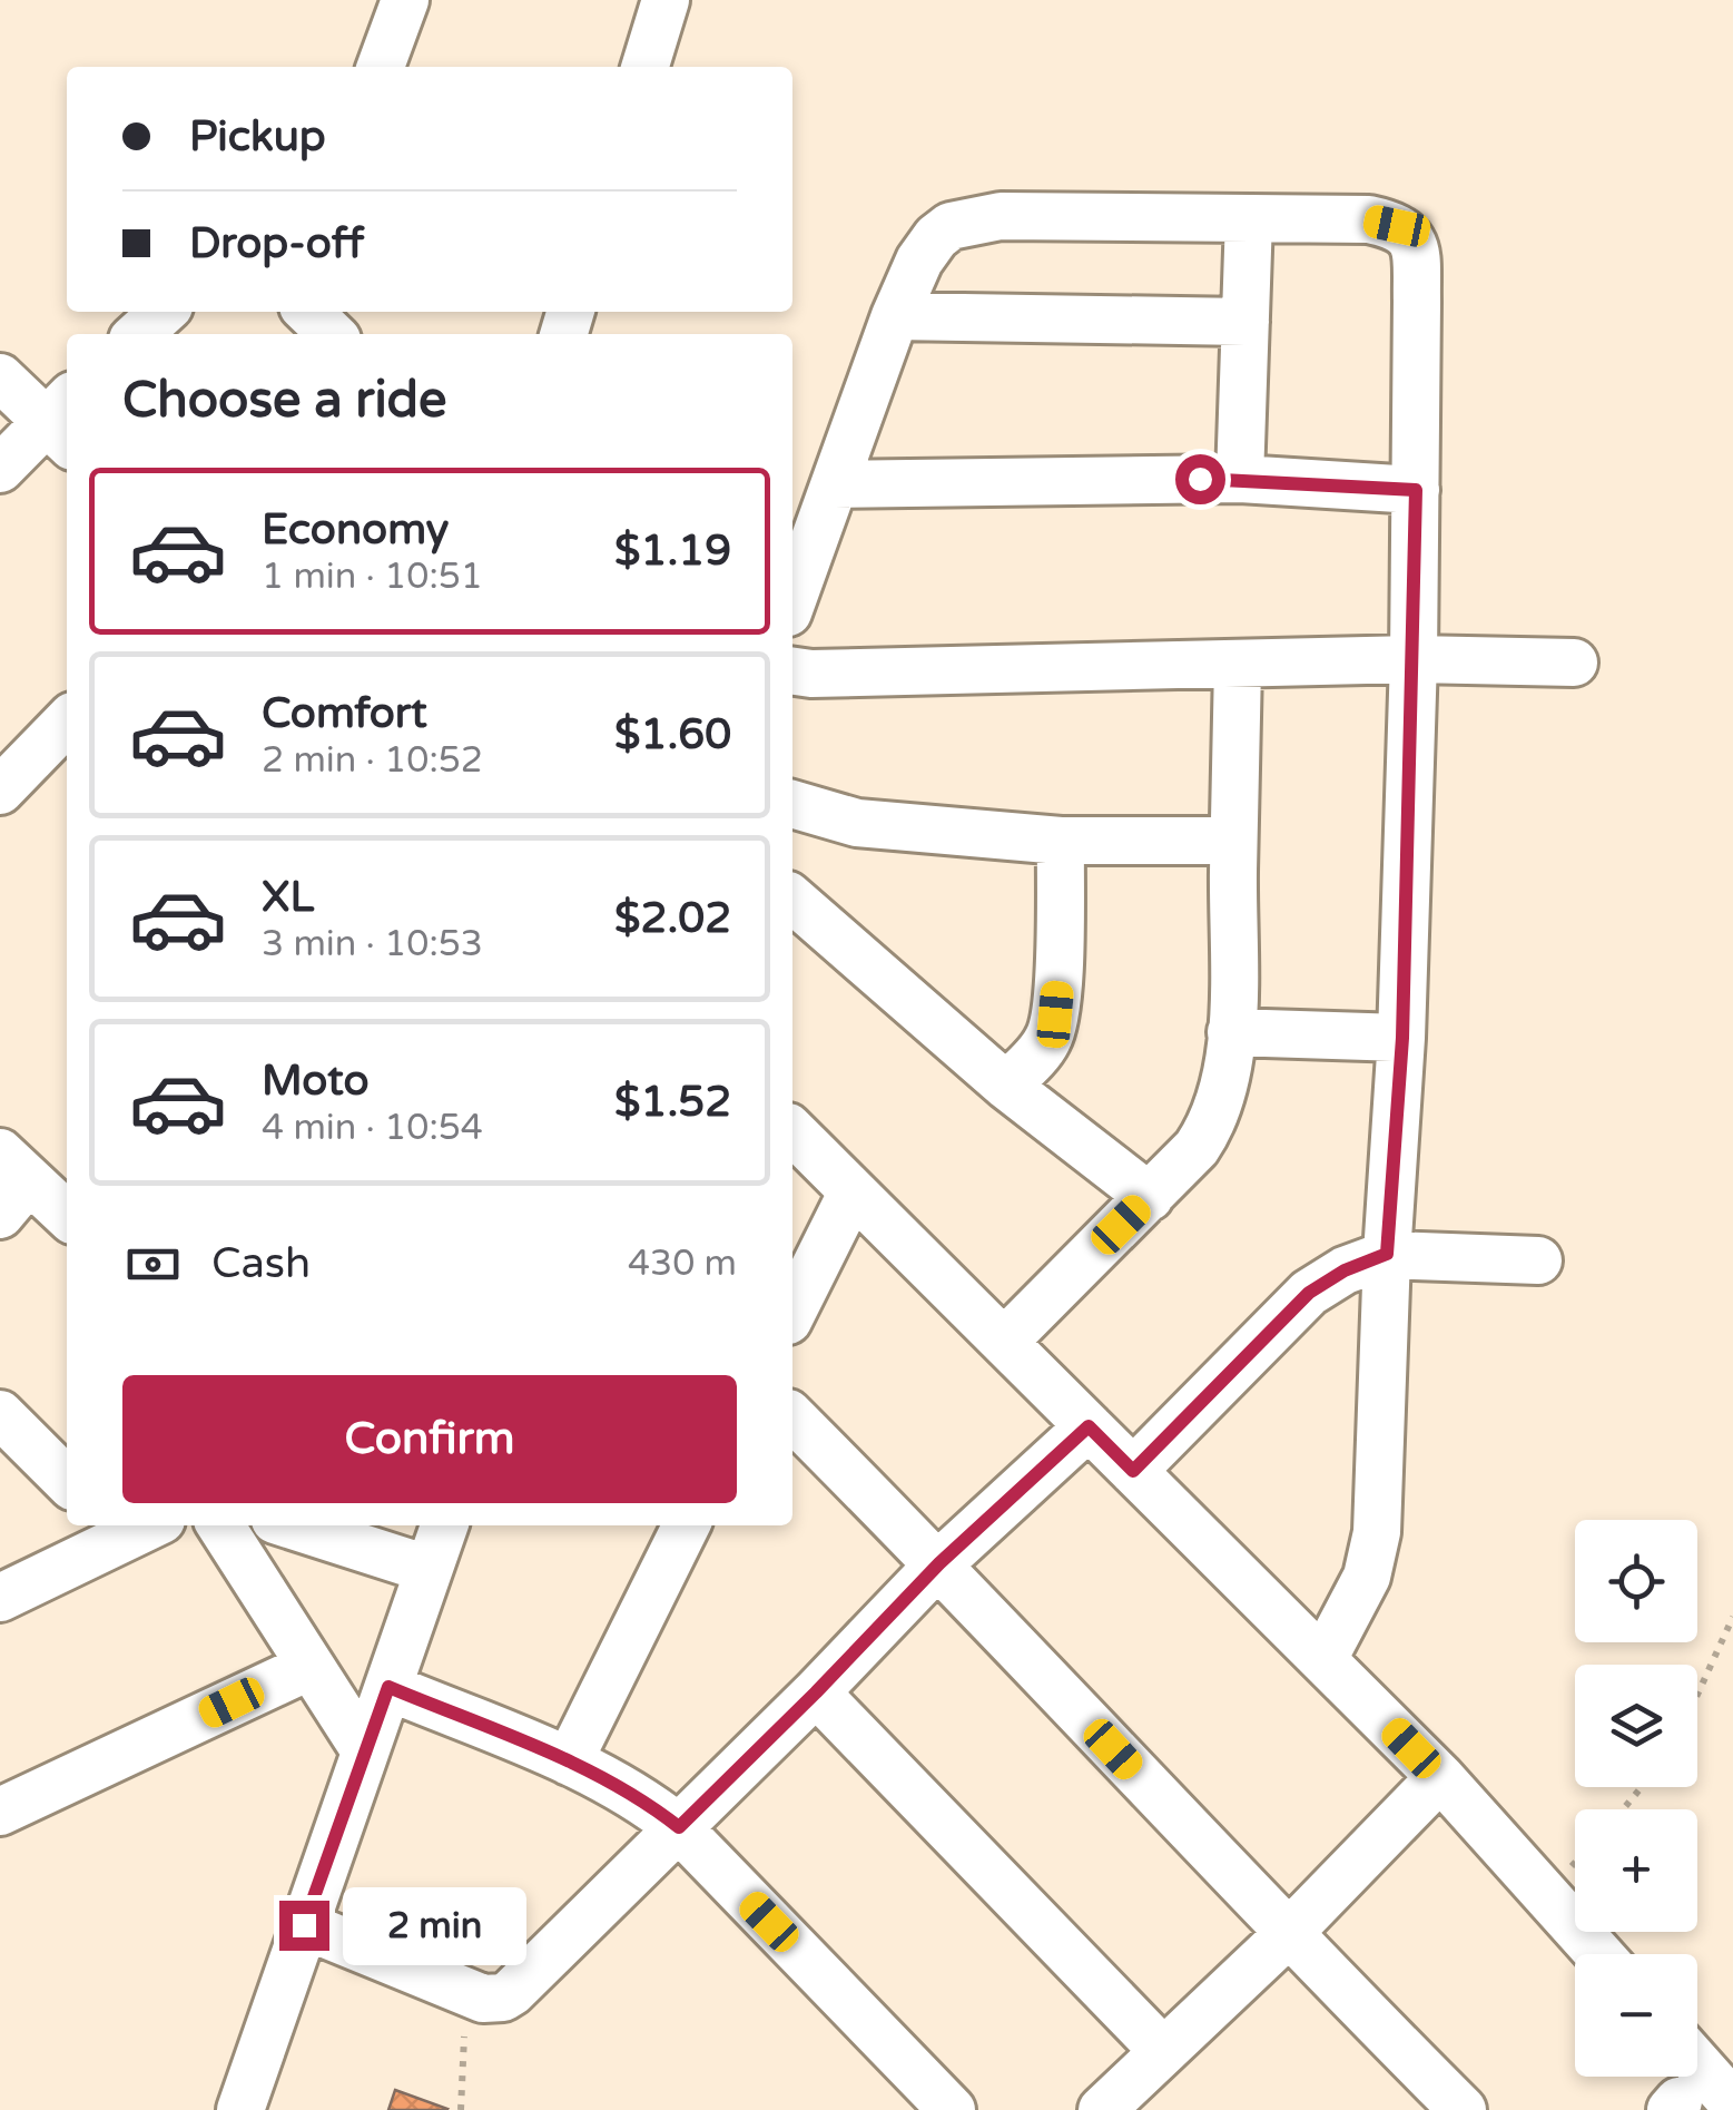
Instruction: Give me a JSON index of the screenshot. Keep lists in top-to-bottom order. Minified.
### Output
{"page":{"banner":["Pickup","Drop-off"],"heading":"Choose a ride","list":[{"name":"Economy","note":"1 min · 10:51","value":"$1.19"},{"name":"Comfort","note":"2 min · 10:52","value":"$1.60"},{"name":"XL","note":"3 min · 10:53","value":"$2.02"},{"name":"Moto","note":"4 min · 10:54","value":"$1.52"}],"pay":["Cash","430 m"],"buttons":"Confirm","map_buttons":["+","−"],"bubble":"2 min"}}
